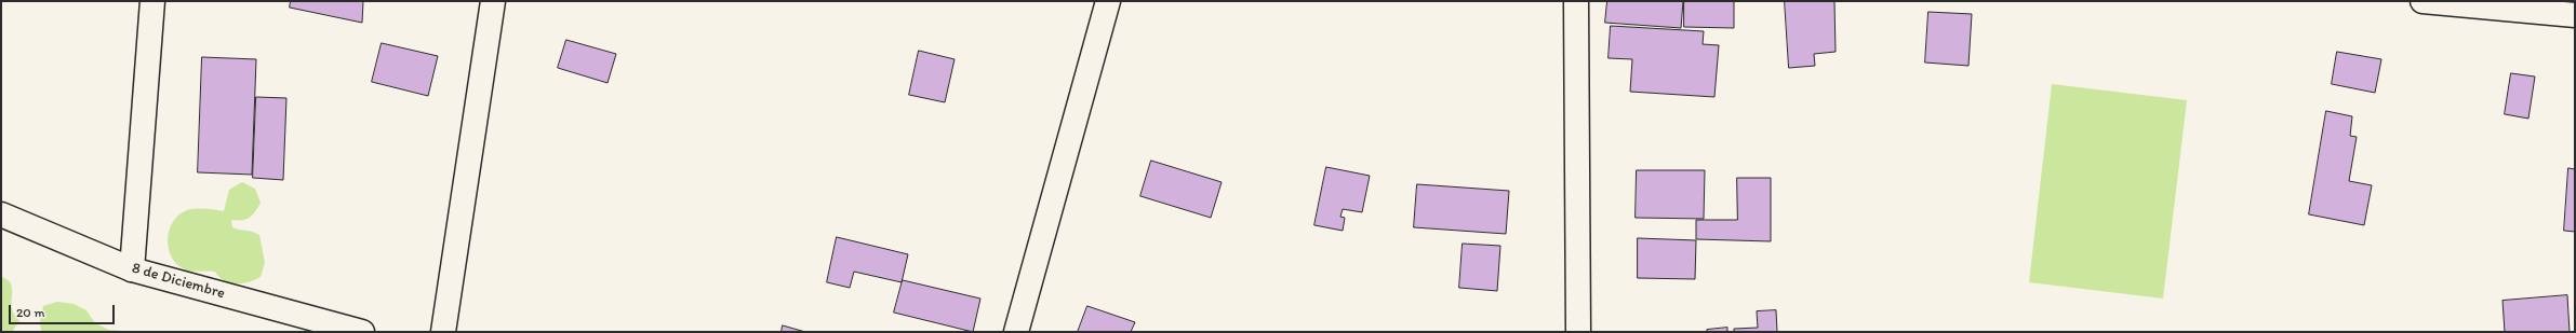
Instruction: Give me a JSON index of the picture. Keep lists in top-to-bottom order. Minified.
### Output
{"streets":{"street":["8 de Diciembre"]},"scale_bar":"20 m"}
